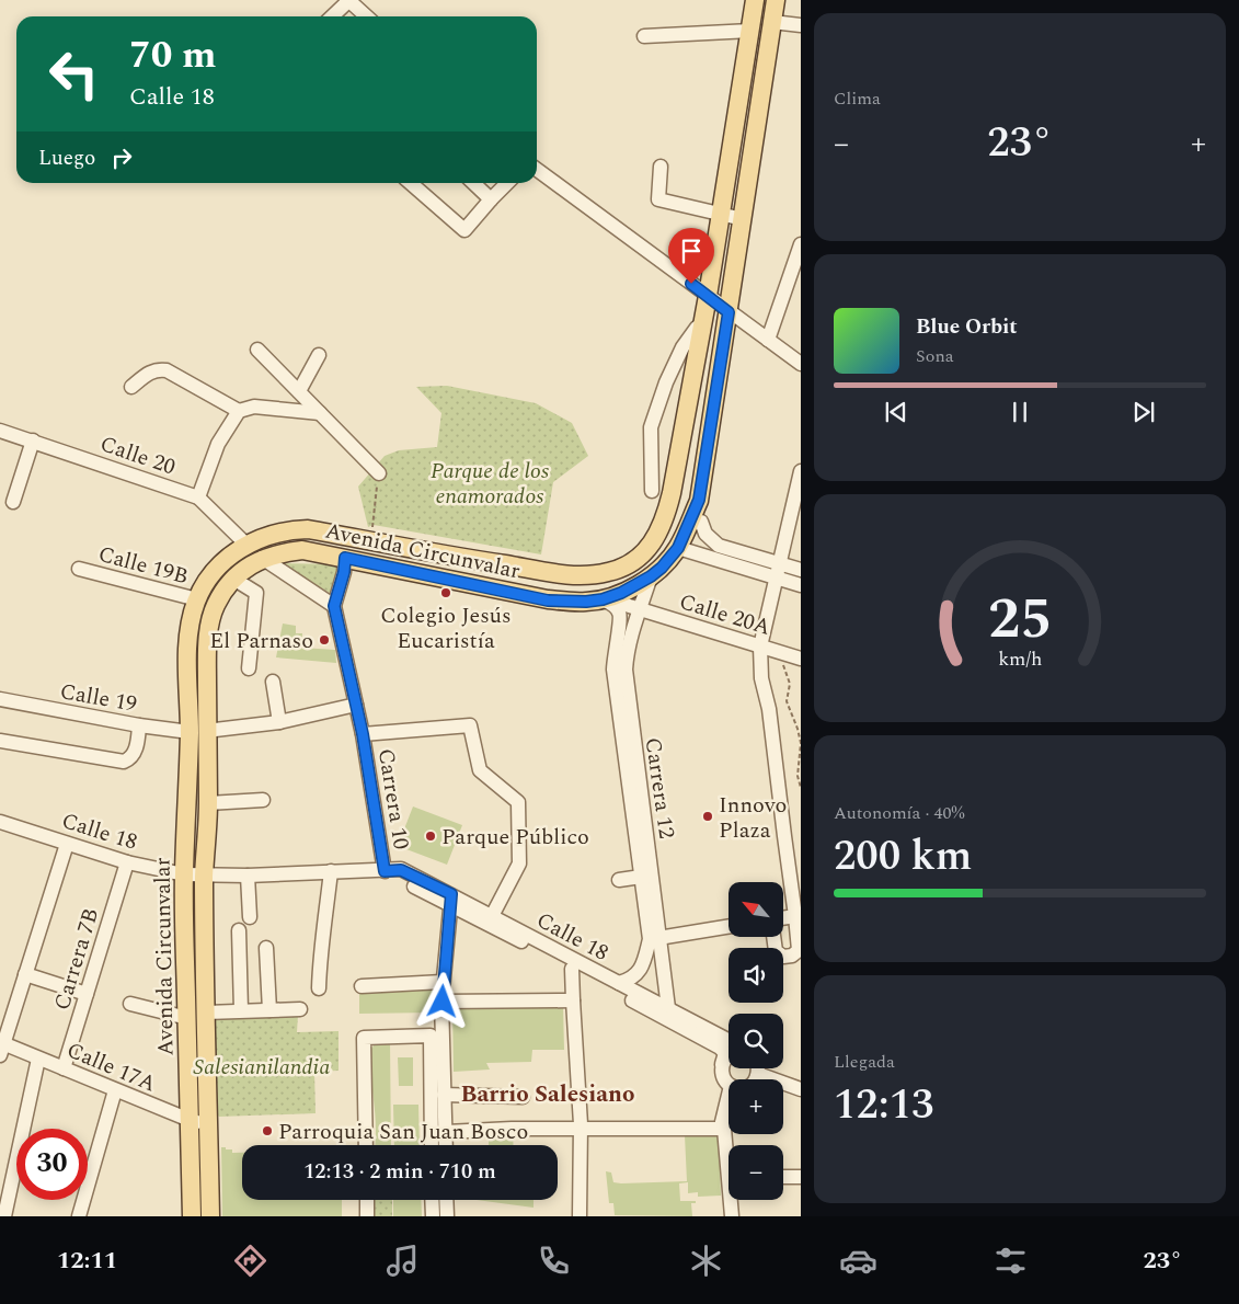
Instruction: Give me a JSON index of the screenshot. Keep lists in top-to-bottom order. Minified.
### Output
{"streets":{"main road":["Avenida Circunvalar"],"street":["Calle 20","Calle 19B","Calle 20A","Calle 19","Carrera 12","Carrera 10","Calle 18","Carrera 7B","Calle 17A"]},"crossings":[["Calle 20","Avenida Circunvalar"],["Avenida Circunvalar","Calle 19B"],["Avenida Circunvalar","Calle 20A"],["Avenida Circunvalar","Calle 19"],["Avenida Circunvalar","Carrera 12"],["Avenida Circunvalar","Carrera 10"],["Avenida Circunvalar","Calle 18"],["Avenida Circunvalar","Calle 17A"],["Calle 20A","Carrera 12"],["Calle 19","Carrera 10"],["Carrera 12","Calle 18"],["Carrera 10","Calle 18"],["Calle 18","Carrera 7B"],["Carrera 7B","Calle 17A"]],"districts":["Barrio Salesiano"],"parks":["Parque de los enamorados","Salesianilandia"],"places":["Colegio Jesús Eucaristía","El Parnaso","Innovo Plaza","Parque Público","Parroquia San Juan Bosco"],"north":"top left","page":{"tile":["Clima",["Autonomía · 40%","200 km"],["Llegada","12:13"]],"turn":["70 m","Calle 18"],"heat":["−","23°","+"],"then":"Luego","song":["Blue Orbit","Sona"],"map_buttons":["+","−"],"limit":"30","trip":"12:13 · 2 min · 710 m","tabs":["12:11","23°"],"gauge":["25","km/h"]}}
